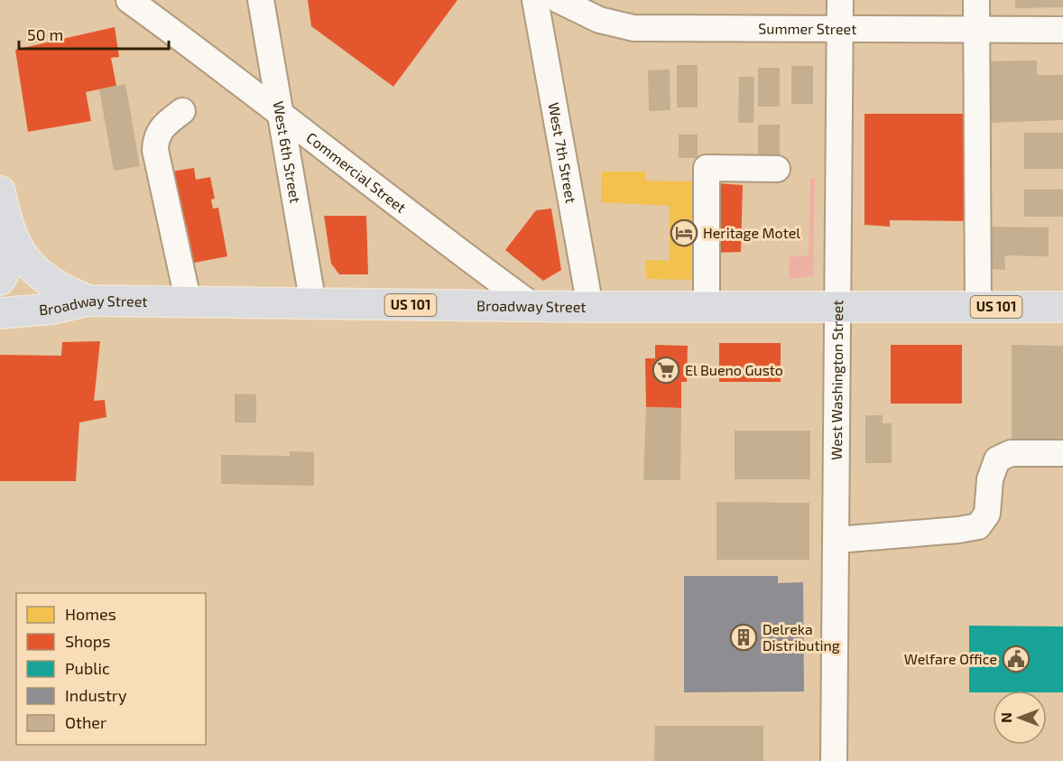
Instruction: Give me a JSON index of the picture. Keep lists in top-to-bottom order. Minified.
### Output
{"streets":{"highway":["US 101","Broadway Street"],"street":["Summer Street","West 6th Street","West 7th Street","Commercial Street","West Washington Street"]},"crossings":[["Summer Street","West Washington Street"],["West 6th Street","Commercial Street"],["West 6th Street","Broadway Street"],["West 7th Street","Broadway Street"],["Commercial Street","Broadway Street"],["US 101","Broadway Street"],["Broadway Street","West Washington Street"]],"places":{"hotel":["Heritage Motel"],"supermarket":["El Bueno Gusto"],"building":["Delreka Distributing"],"public building":["Welfare Office"]},"legend":["Homes","Shops","Public","Industry","Other"],"scale_bar":"50 m","north":"left"}
